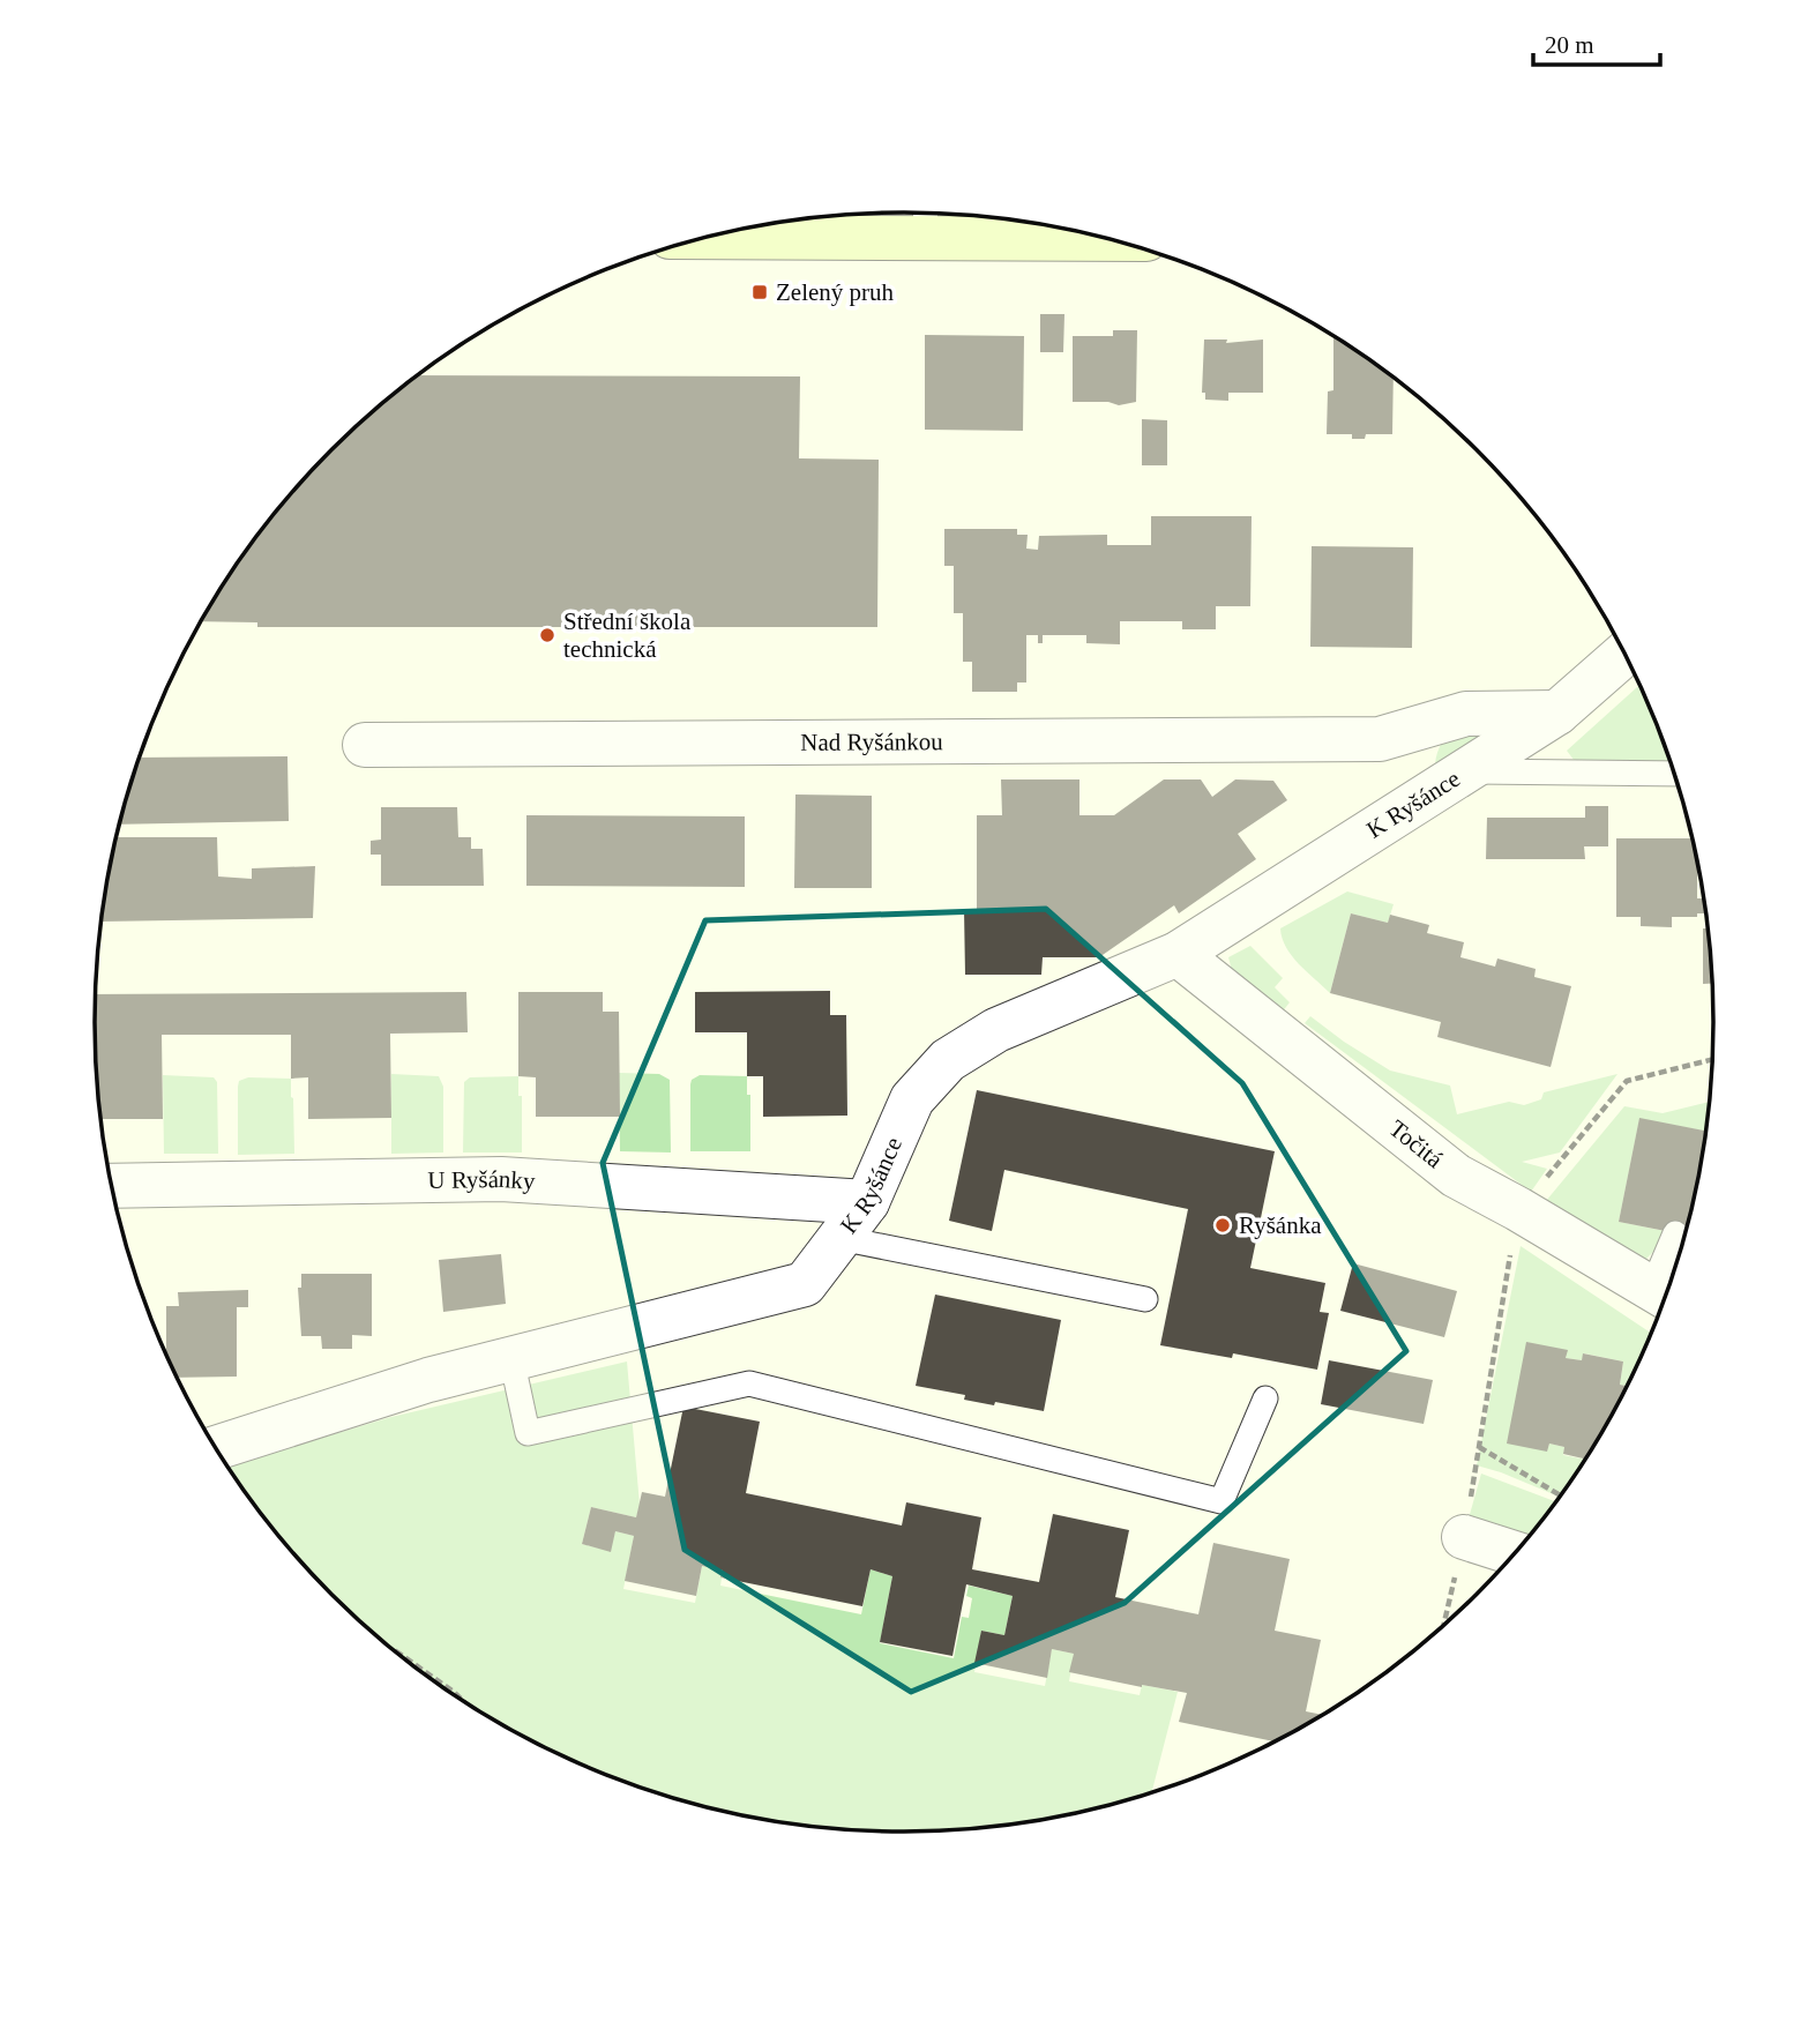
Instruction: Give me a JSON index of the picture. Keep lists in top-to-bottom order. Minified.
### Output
{"streets":{"street":["Nad Ryšánkou","K Ryšánce","Točitá","U Ryšánky"]},"crossings":[["Nad Ryšánkou","K Ryšánce"],["K Ryšánce","Točitá"],["K Ryšánce","U Ryšánky"]],"places":{"transit":["Zelený pruh"],"other":["Střední škola technická","Ryšánka"]},"scale_bar":"20 m"}
